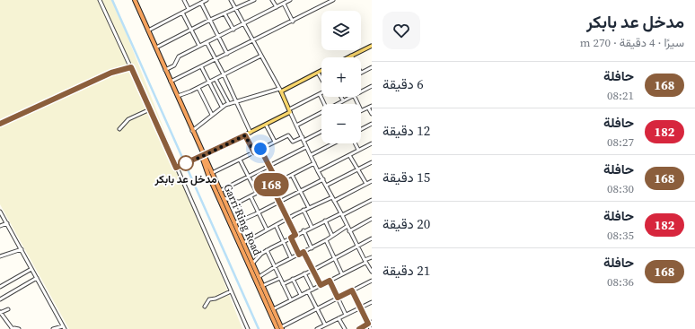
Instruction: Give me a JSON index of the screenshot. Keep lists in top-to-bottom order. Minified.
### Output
{"streets":{"highway":["Garri Ring Road"]},"places":["مدخل عد بابكر"],"lines":["bus line 168"],"page":{"heading":["مدخل عد بابكر","سيرًا · 4 دقيقة · 270 m"],"on_map":"168","map_buttons":["+","−"],"list":[{"mark":"168","name":"حافلة","note":"08:21","value":"6 دقيقة"},{"mark":"182","name":"حافلة","note":"08:27","value":"12 دقيقة"},{"mark":"168","name":"حافلة","note":"08:30","value":"15 دقيقة"},{"mark":"182","name":"حافلة","note":"08:35","value":"20 دقيقة"},{"mark":"168","name":"حافلة","note":"08:36","value":"21 دقيقة"}]}}
